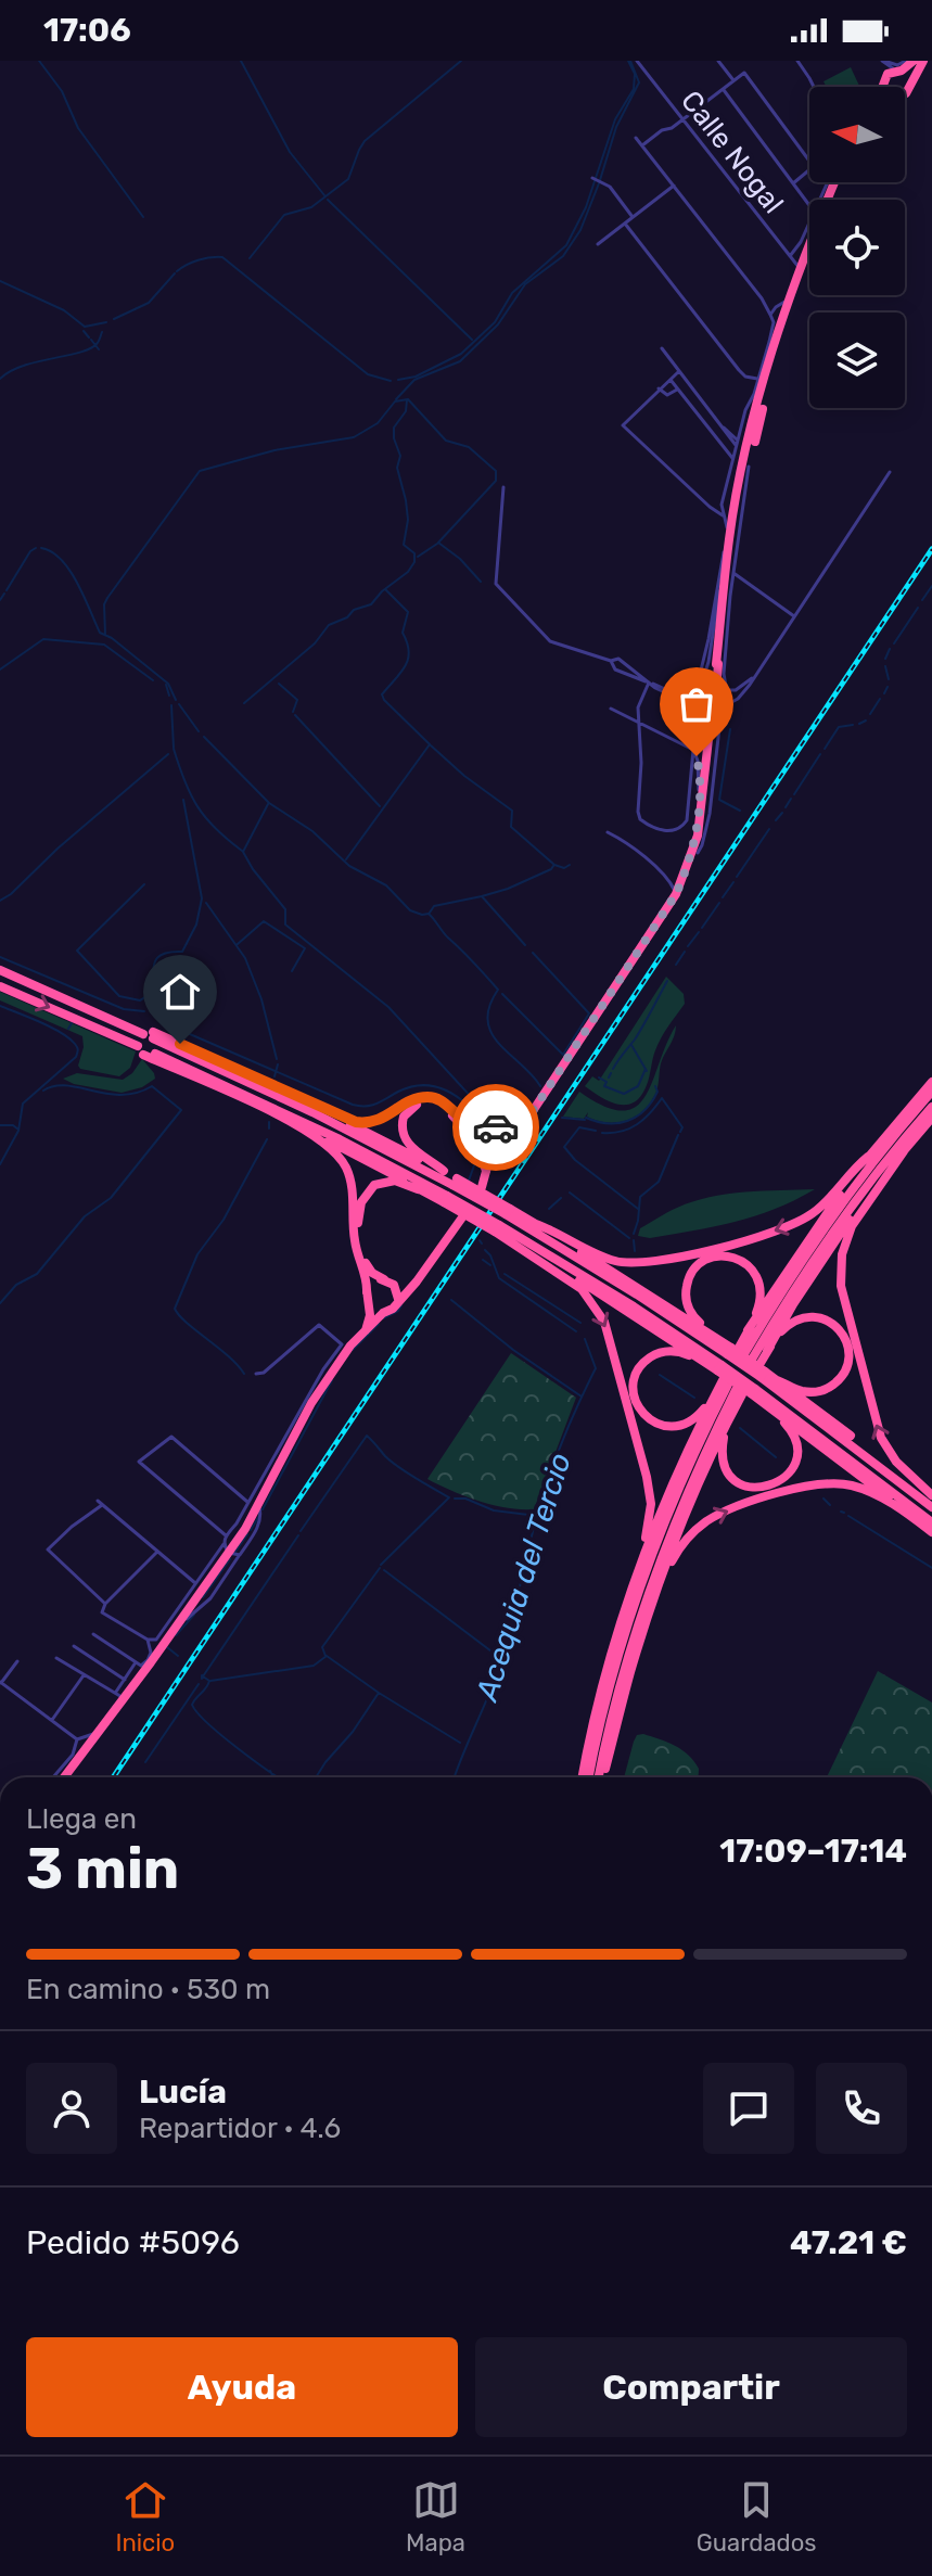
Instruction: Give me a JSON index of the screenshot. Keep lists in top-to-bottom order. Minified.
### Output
{"streets":{"street":["Calle Nogal"]},"water":["Acequia del Tercio"],"north":"left","page":{"status":"17:06","heading":["3 min","Llega en","17:09–17:14"],"panel":["Lucía","Repartidor · 4.6","Pedido #5096","47.21 €"],"bar":"En camino · 530 m","buttons":["Ayuda","Compartir"],"tabs":["Inicio","Mapa","Guardados"]}}
